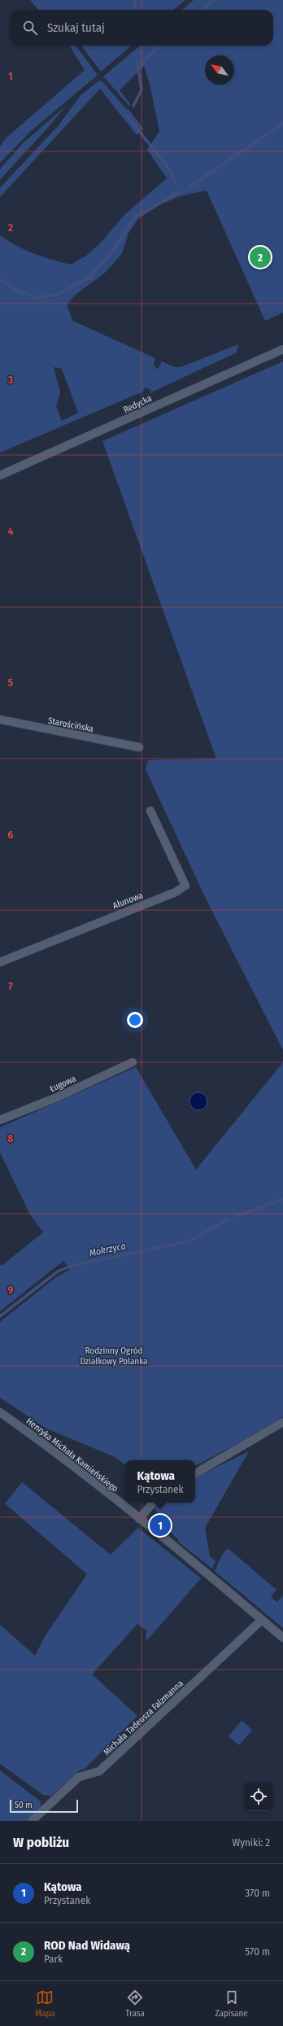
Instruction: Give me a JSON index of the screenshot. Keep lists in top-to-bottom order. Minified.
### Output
{"streets":{"street":["Redycka","Starościńska","Ałunowa","Ługowa","Henryka Michała Kamieńskiego","Michała Tadeusza Falzmanna"]},"crossings":[["Henryka Michała Kamieńskiego","Michała Tadeusza Falzmanna"]],"water":["Mokrzyca"],"parks":["Rodzinny Ogród Działkowy Polanka"],"scale_bar":"50 m","north":"top left","page":{"search":"Szukaj tutaj","pins":["2","1"],"popup":["Kątowa","Przystanek"],"scale":"50 m","heading":["W pobliżu","Wyniki: 2"],"list":[{"mark":"1","name":"Kątowa","note":"Przystanek","value":"370 m"},{"mark":"2","name":"ROD Nad Widawą","note":"Park","value":"570 m"}],"nav":["Mapa","Trasa","Zapisane"]},"grid":{"rows":["1","2","3","4","5","6","7","8","9"]}}
